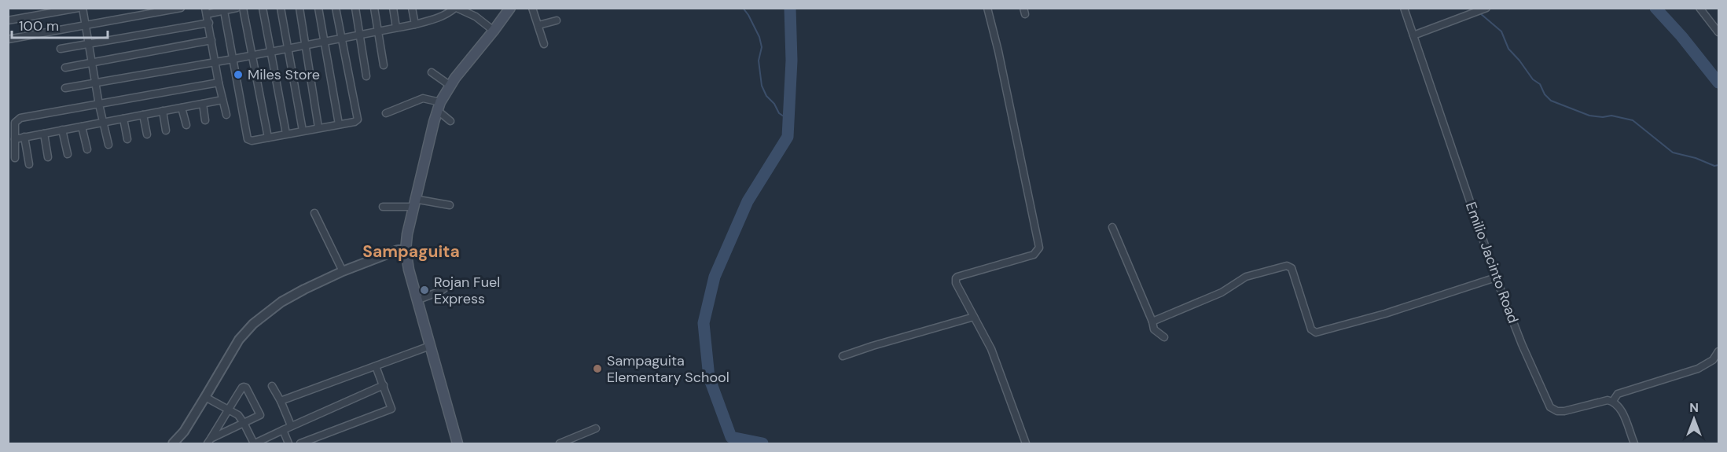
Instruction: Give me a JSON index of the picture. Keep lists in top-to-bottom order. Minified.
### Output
{"streets":{"street":["Emilio Jacinto Road"]},"districts":["Sampaguita"],"places":["Miles Store","Rojan Fuel Express","Sampaguita Elementary School"],"scale_bar":"100 m","north":"top"}
